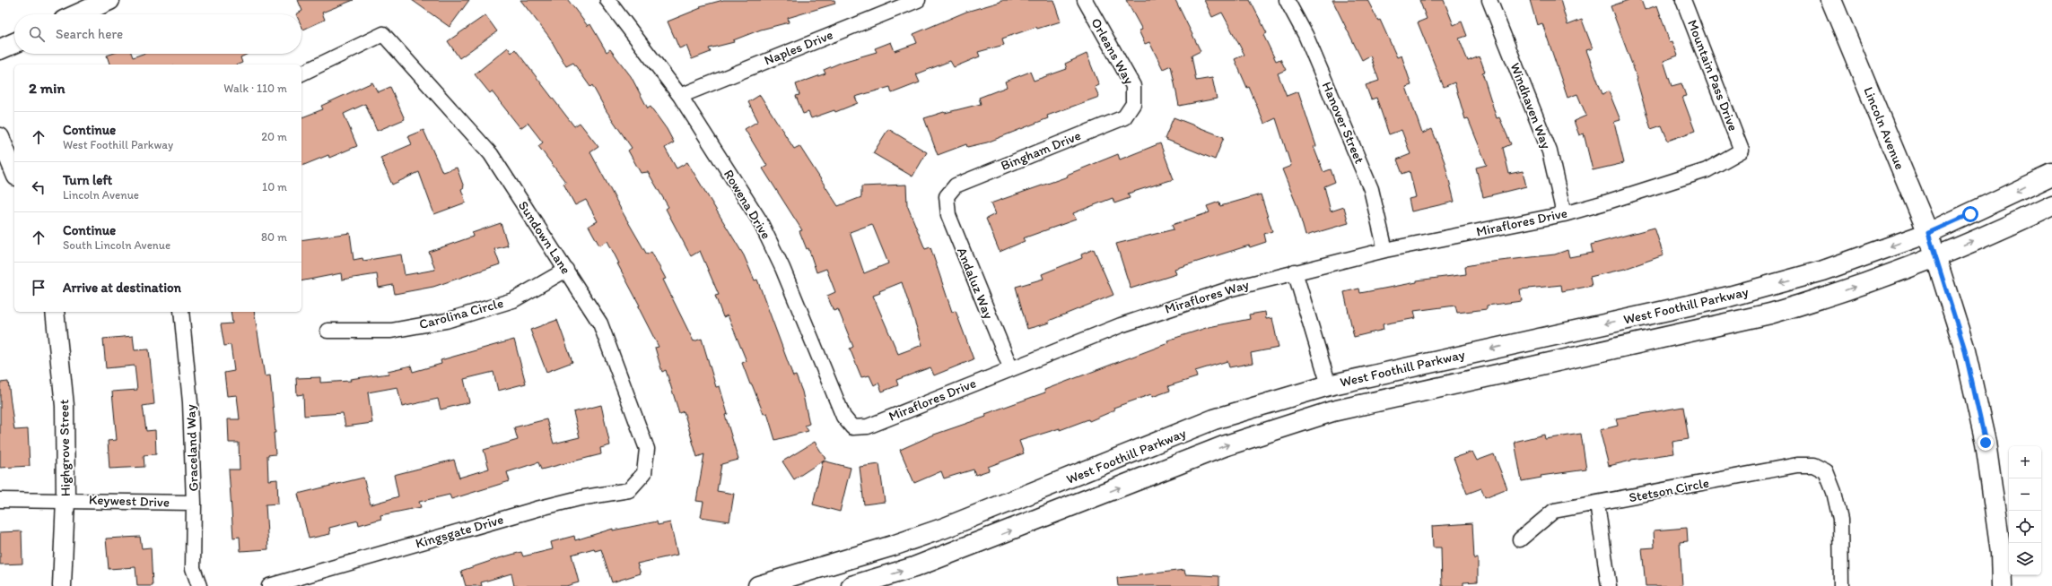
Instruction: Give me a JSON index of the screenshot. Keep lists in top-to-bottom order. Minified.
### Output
{"streets":{"main road":["Lincoln Avenue","West Foothill Parkway"],"street":["Naples Drive","Orleans Way","Mountain Pass Drive","Windhaven Way","Hanover Street","Bingham Drive","Rowena Drive","Miraflores Drive","Sundown Lane","Andaluz Way","Miraflores Way","Carolina Circle","Highgrove Street","Graceland Way","Stetson Circle","Keywest Drive","Kingsgate Drive"]},"crossings":[["Naples Drive","Rowena Drive"],["Orleans Way","Bingham Drive"],["Mountain Pass Drive","Miraflores Drive"],["Windhaven Way","Miraflores Drive"],["Hanover Street","Miraflores Drive"],["Lincoln Avenue","West Foothill Parkway"],["Bingham Drive","Andaluz Way"],["Rowena Drive","Miraflores Drive"],["Miraflores Drive","Andaluz Way"],["Miraflores Drive","Miraflores Way"],["Sundown Lane","Carolina Circle"],["Sundown Lane","Kingsgate Drive"],["Andaluz Way","Miraflores Way"],["Highgrove Street","Keywest Drive"],["Graceland Way","Keywest Drive"]],"page":{"search":"Search here","heading":["2 min","Walk · 110 m"],"list":[["Continue","West Foothill Parkway","20 m"],["Turn left","Lincoln Avenue","10 m"],["Continue","South Lincoln Avenue","80 m"],"Arrive at destination"],"map_buttons":["+","−"]}}
